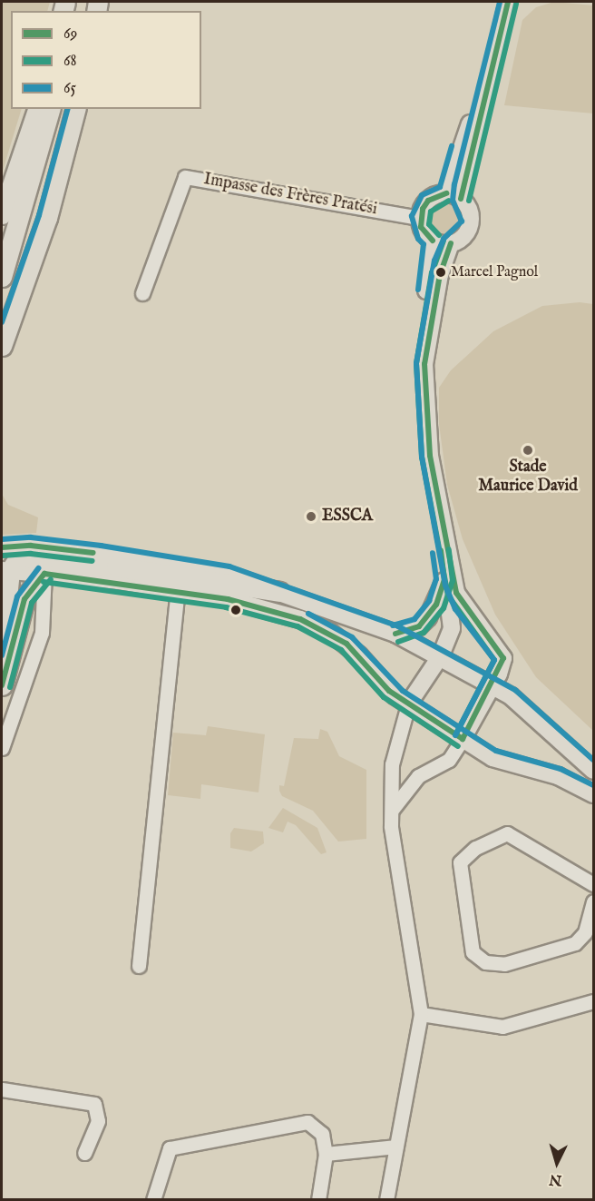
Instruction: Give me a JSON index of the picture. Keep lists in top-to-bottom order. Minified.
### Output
{"streets":{"street":["Impasse des Frères Pratési"]},"places":["Marcel Pagnol","Stade Maurice David","ESSCA"],"lines":["transit line 69","transit line 65","transit line 68"],"legend":["69","68","65"],"north":"bottom"}
